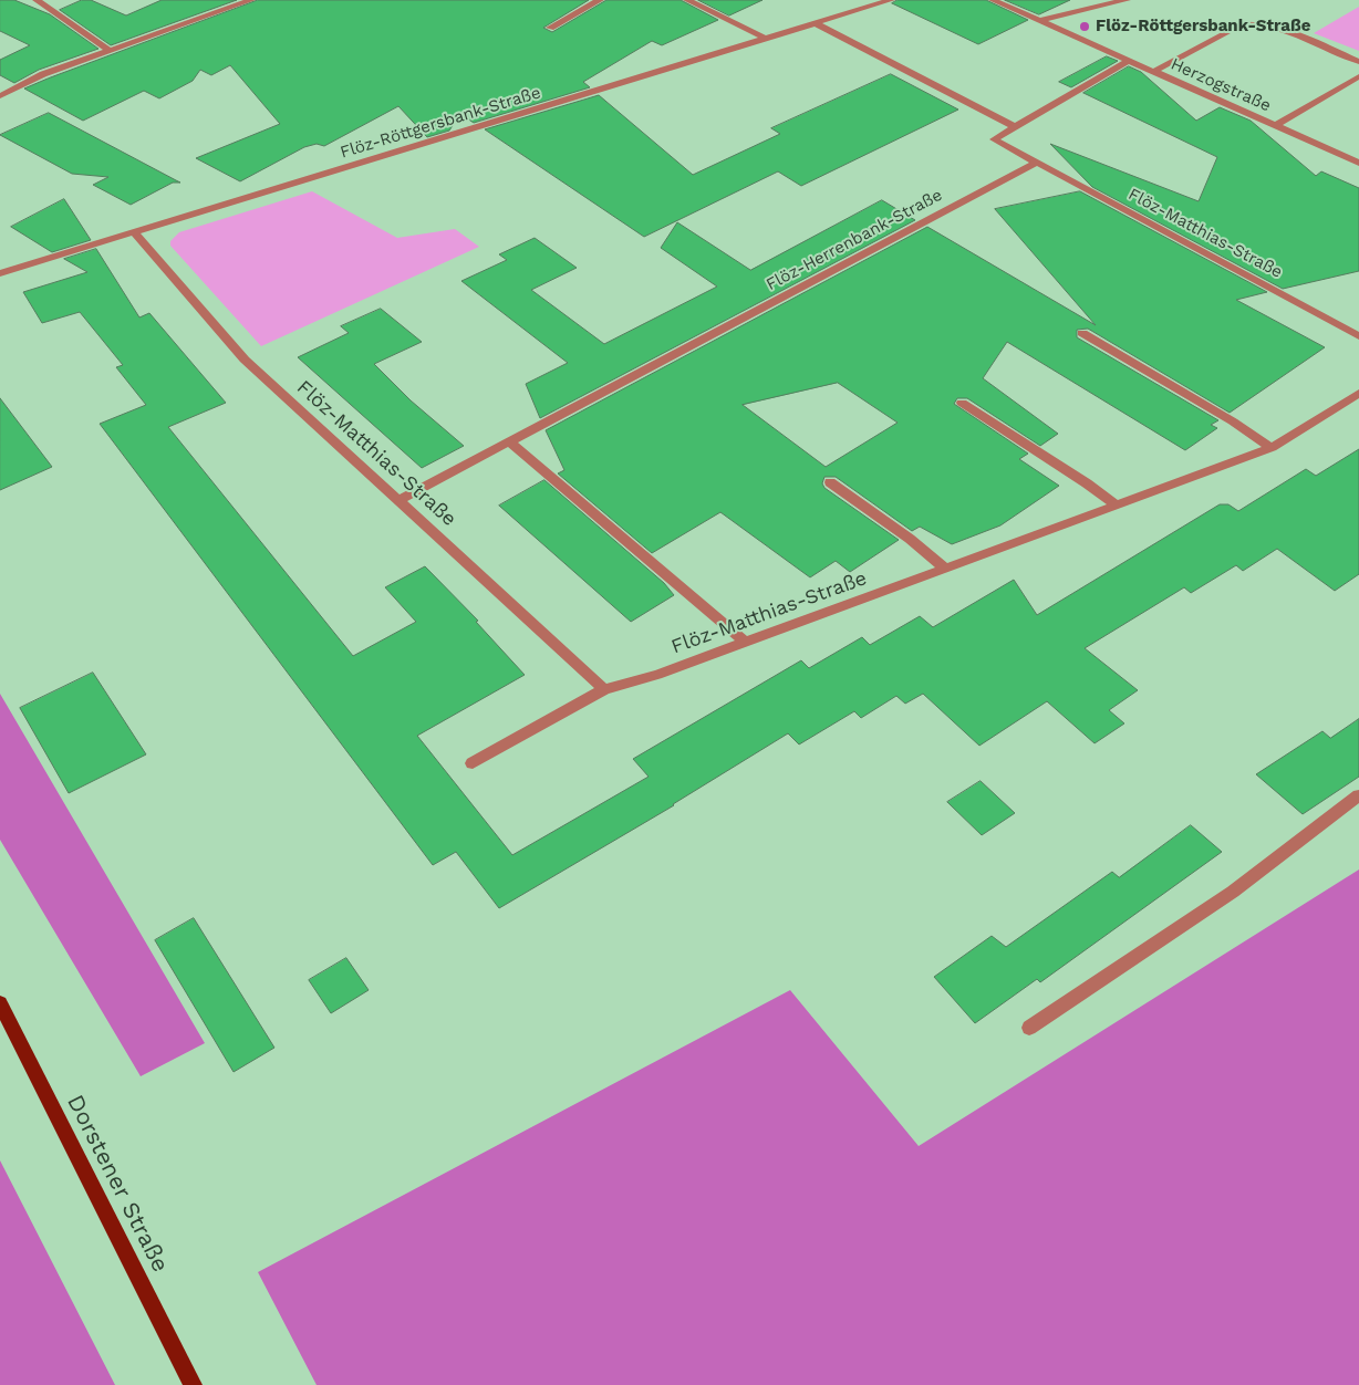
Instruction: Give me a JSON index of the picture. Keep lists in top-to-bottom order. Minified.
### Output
{"streets":{"main road":["Dorstener Straße"],"street":["Herzogstraße","Flöz-Röttgersbank-Straße","Flöz-Matthias-Straße","Flöz-Herrenbank-Straße"]},"crossings":[["Flöz-Röttgersbank-Straße","Flöz-Matthias-Straße"],["Flöz-Matthias-Straße","Flöz-Herrenbank-Straße"]],"places":["Flöz-Röttgersbank-Straße"]}
